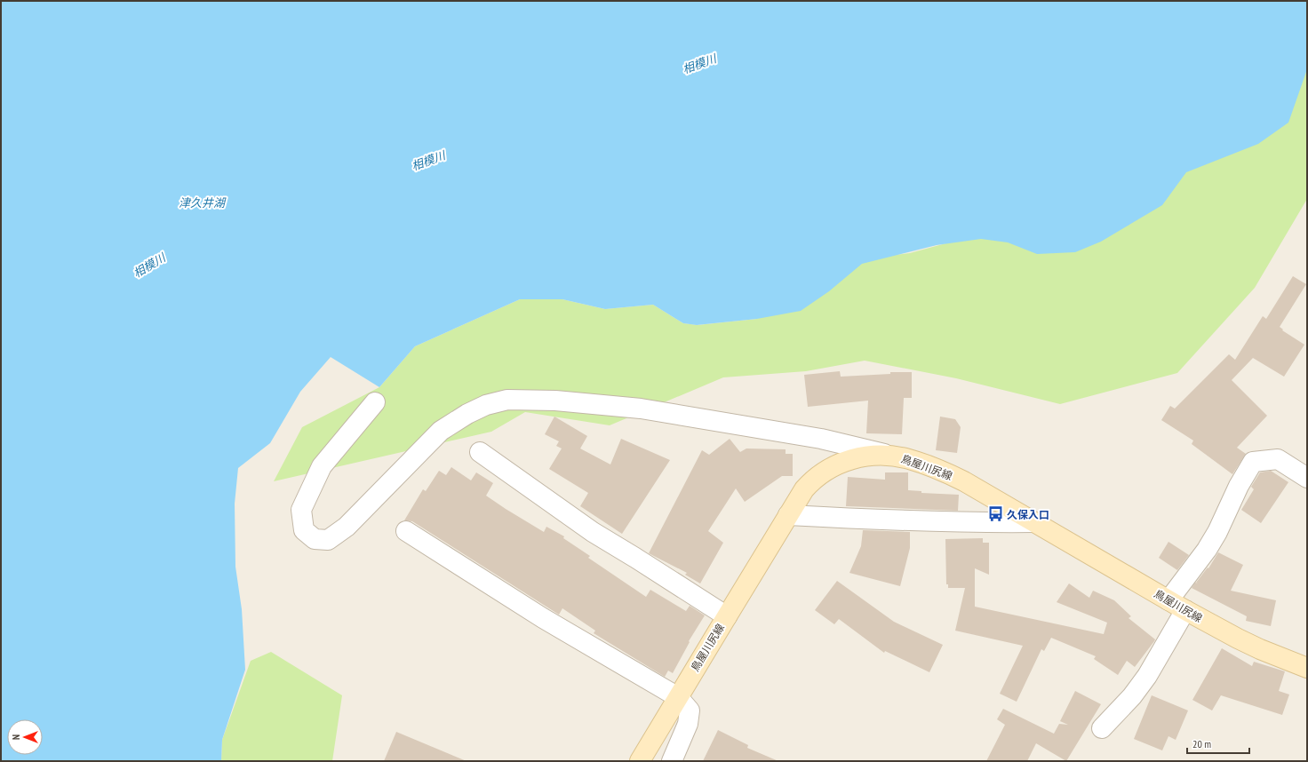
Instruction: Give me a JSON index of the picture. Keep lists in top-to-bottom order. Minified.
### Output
{"streets":{"main road":["鳥屋川尻線"]},"water":["相模川","津久井湖"],"places":{"bus stop":["久保入口"]},"scale_bar":"20 m","north":"left"}
